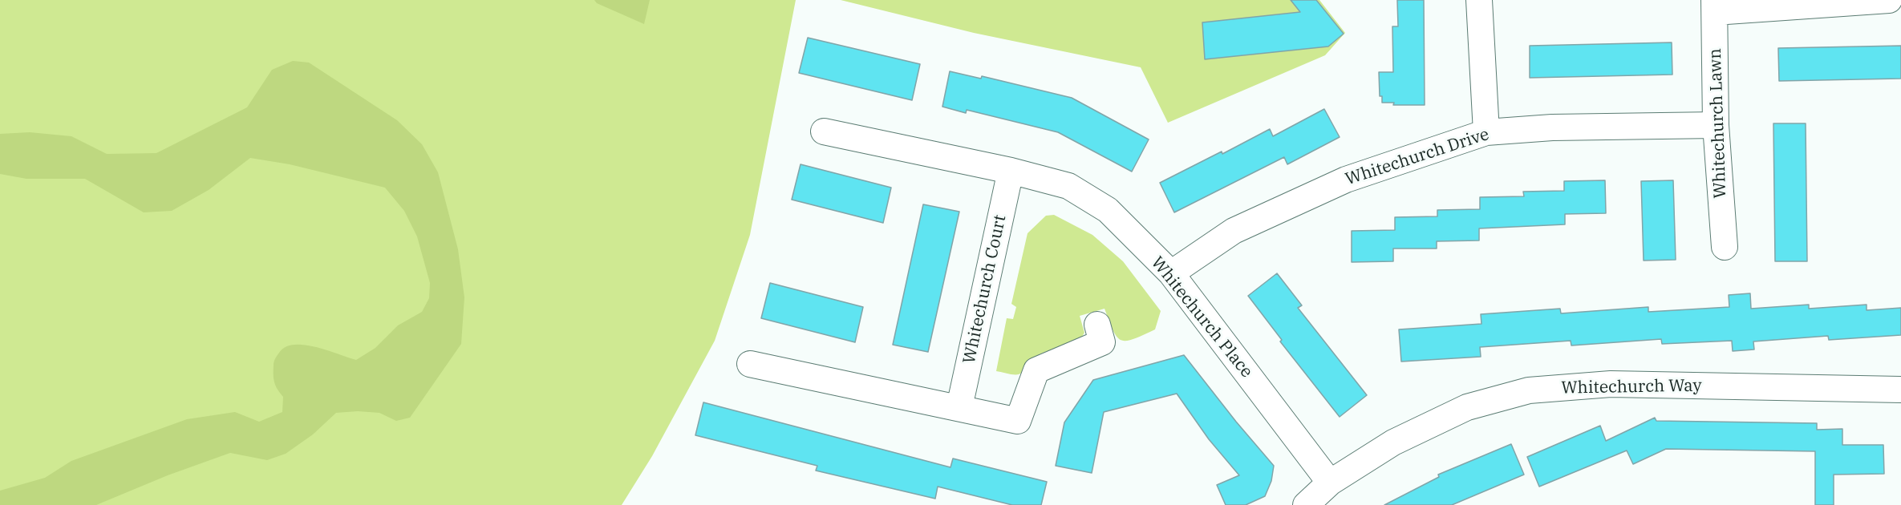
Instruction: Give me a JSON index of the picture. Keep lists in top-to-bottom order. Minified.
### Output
{"streets":{"street":["Whitechurch Lawn","Whitechurch Drive","Whitechurch Court","Whitechurch Place","Whitechurch Way"]},"crossings":[["Whitechurch Lawn","Whitechurch Drive"],["Whitechurch Drive","Whitechurch Place"],["Whitechurch Court","Whitechurch Place"],["Whitechurch Place","Whitechurch Way"]]}
